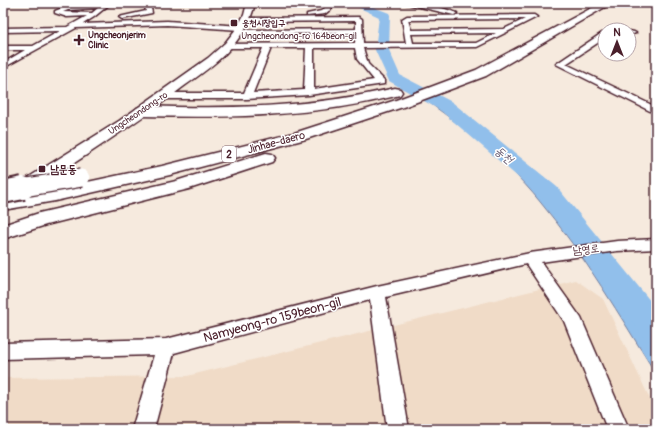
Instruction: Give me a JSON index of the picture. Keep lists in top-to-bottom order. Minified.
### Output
{"streets":{"highway":["Jinhae-daero","2"],"main road":["Ungcheondong-ro"],"street":["Ungcheondong-ro 164beon-gil","남영로","Namyeong-ro 159beon-gil"]},"crossings":[["Ungcheondong-ro 164beon-gil","Ungcheondong-ro"],["Ungcheondong-ro","Jinhae-daero"],["남영로","Namyeong-ro 159beon-gil"]],"water":["동천"],"places":{"transit":["웅천시장입구","남문동"],"health":["Ungcheonjerim Clinic"]},"north":"top"}
